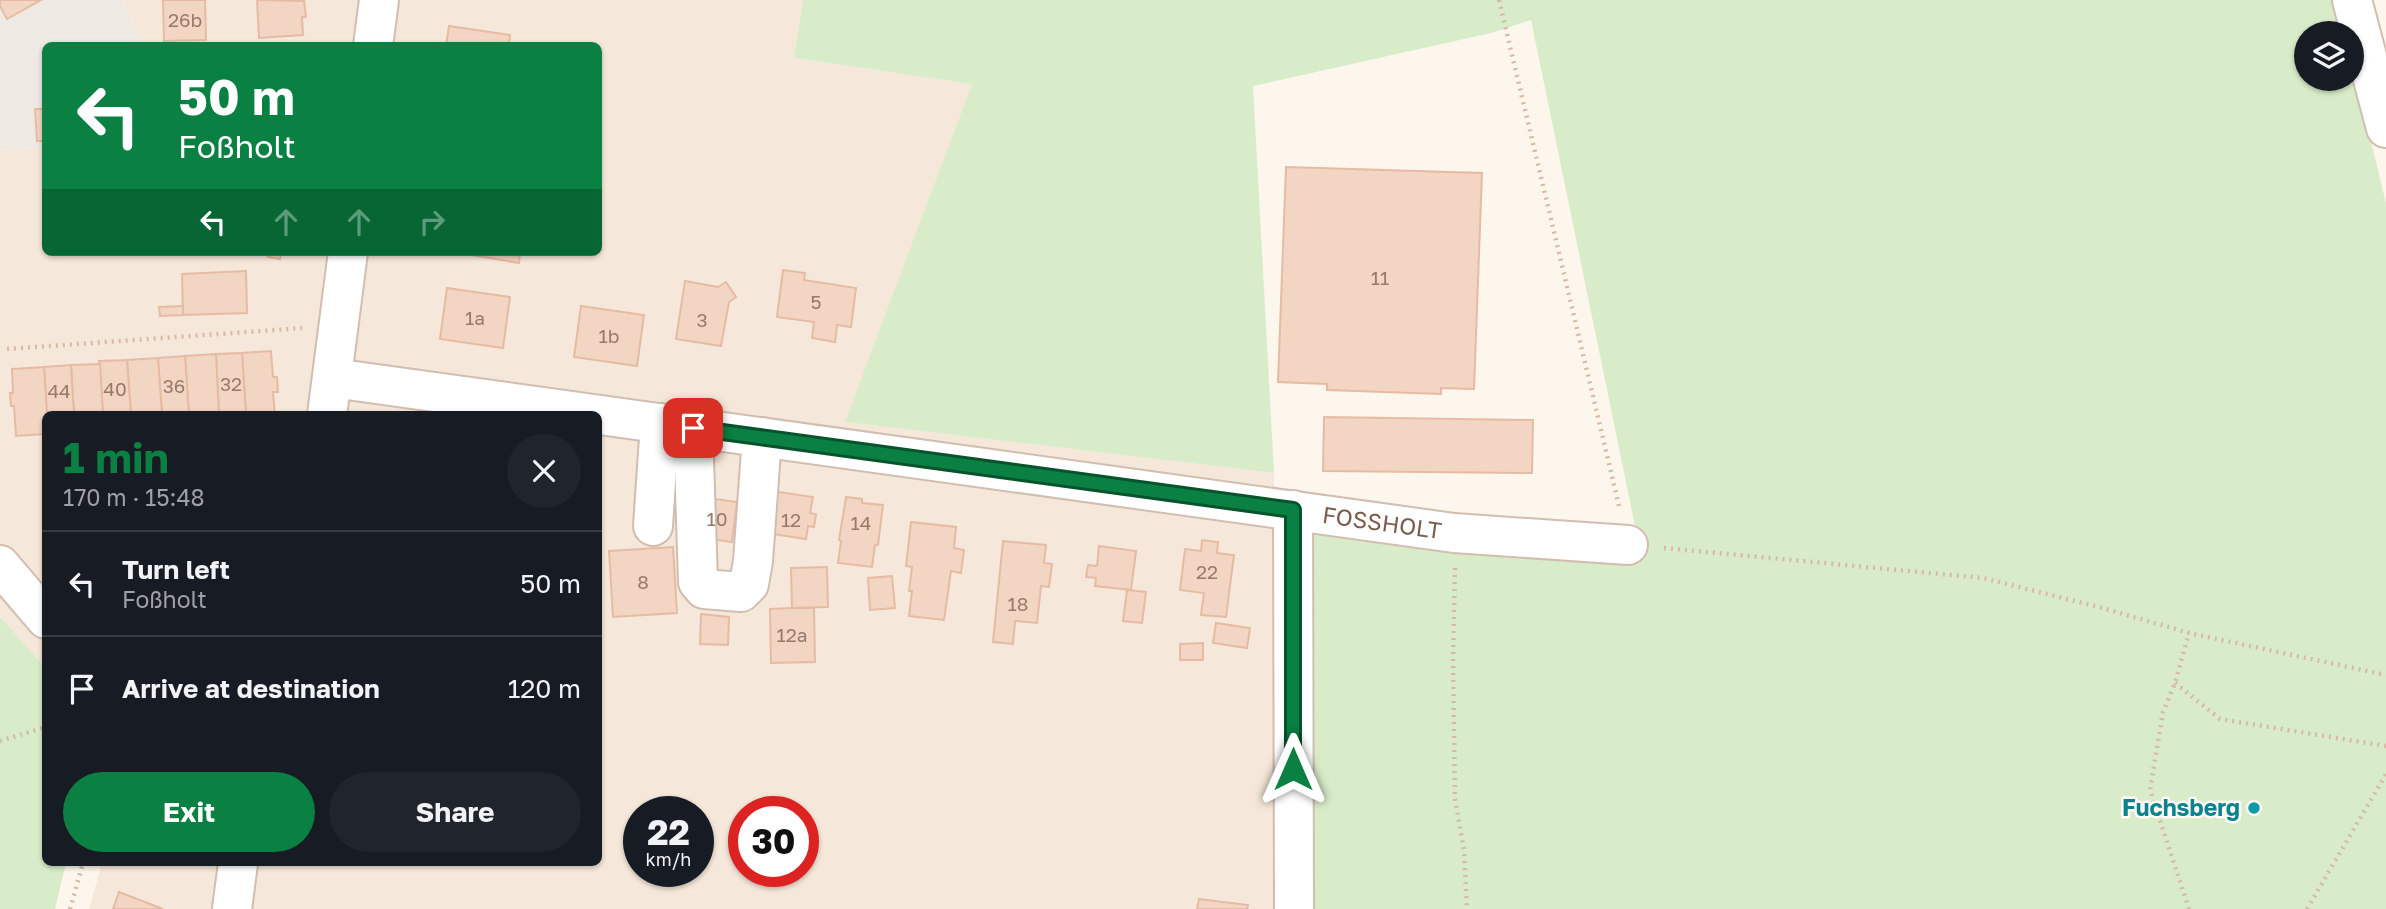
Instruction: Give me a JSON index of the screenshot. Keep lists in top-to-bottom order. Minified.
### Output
{"streets":{"street":["FOSSHOLT"]},"places":["Fuchsberg"],"house_numbers":["26b","11","5","1a","3","1b","32","36","40","44","10","12","14","22","8","18","12a"],"page":{"turn":["50 m","Foßholt"],"heading":["1 min","170 m · 15:48"],"list":[{"name":"Turn left","note":"Foßholt","value":"50 m"},{"name":"Arrive at destination","value":"120 m"}],"buttons":["Exit","Share"],"speed":"22 km/h","limit":"30"}}
